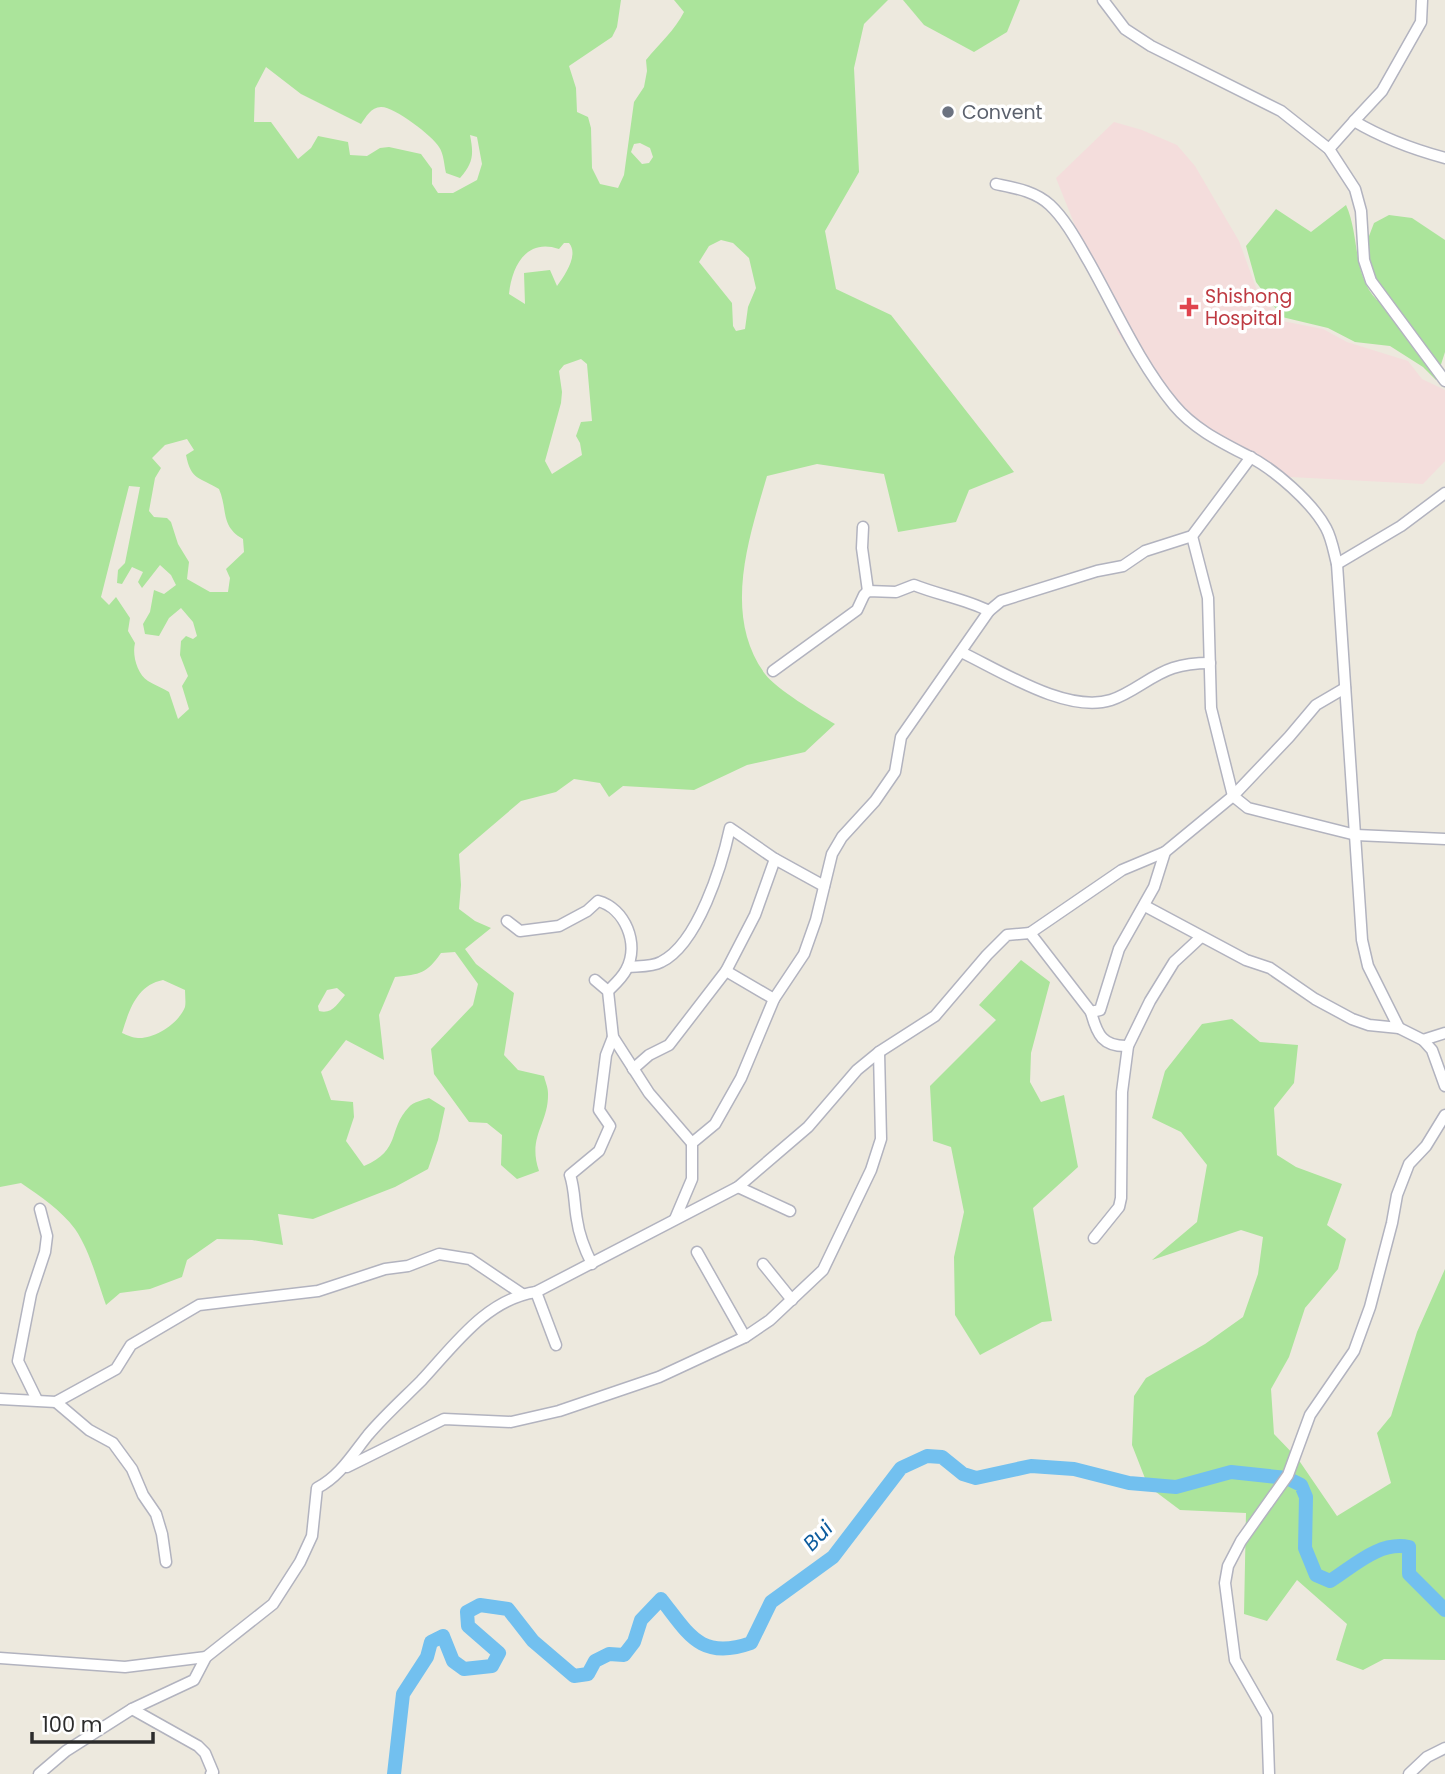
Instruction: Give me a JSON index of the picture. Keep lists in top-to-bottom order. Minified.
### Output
{"water":["Bui"],"places":{"other":["Convent"],"health":["Shishong Hospital"]},"scale_bar":"100 m"}
